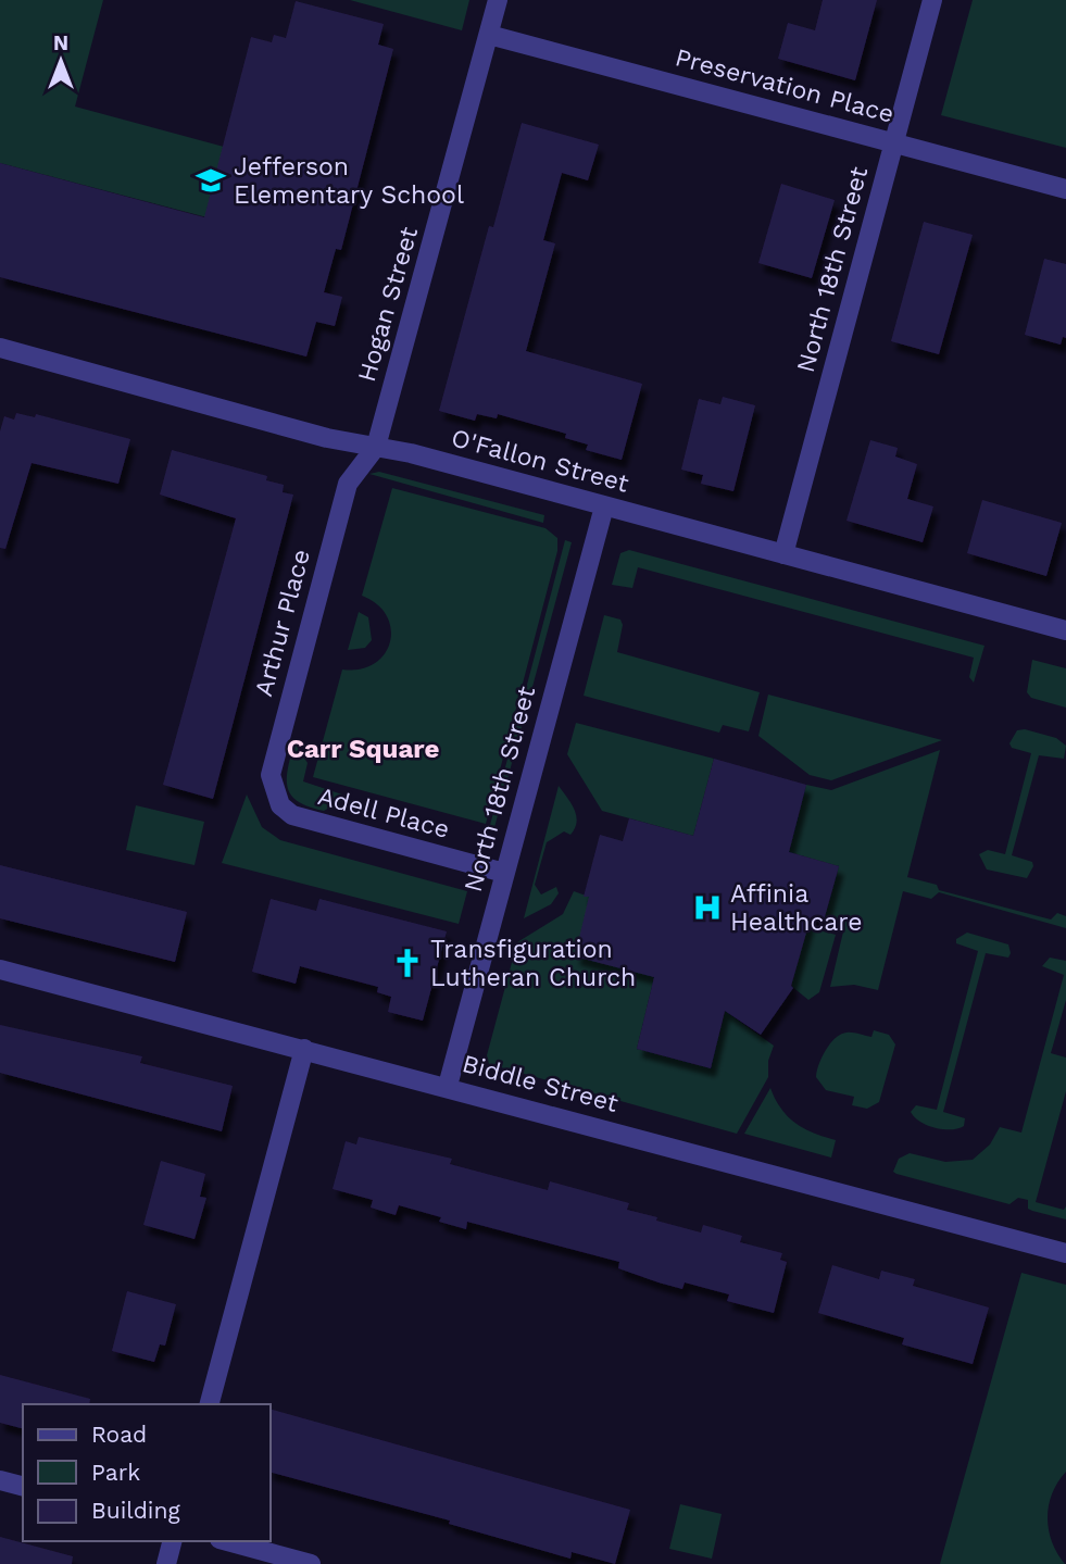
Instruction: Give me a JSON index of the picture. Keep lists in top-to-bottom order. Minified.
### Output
{"streets":{"street":["Preservation Place","North 18th Street","Hogan Street","O'Fallon Street","Arthur Place","Adell Place","Biddle Street"]},"crossings":[["Preservation Place","North 18th Street"],["Preservation Place","Hogan Street"],["North 18th Street","O'Fallon Street"],["North 18th Street","Adell Place"],["North 18th Street","Biddle Street"],["Hogan Street","O'Fallon Street"],["Hogan Street","Arthur Place"],["O'Fallon Street","Arthur Place"],["Arthur Place","Adell Place"]],"districts":["Carr Square"],"places":{"school or university":["Jefferson Elementary School"],"hospital":["Affinia Healthcare"],"church":["Transfiguration Lutheran Church"]},"legend":["Road","Park","Building"],"north":"top"}
